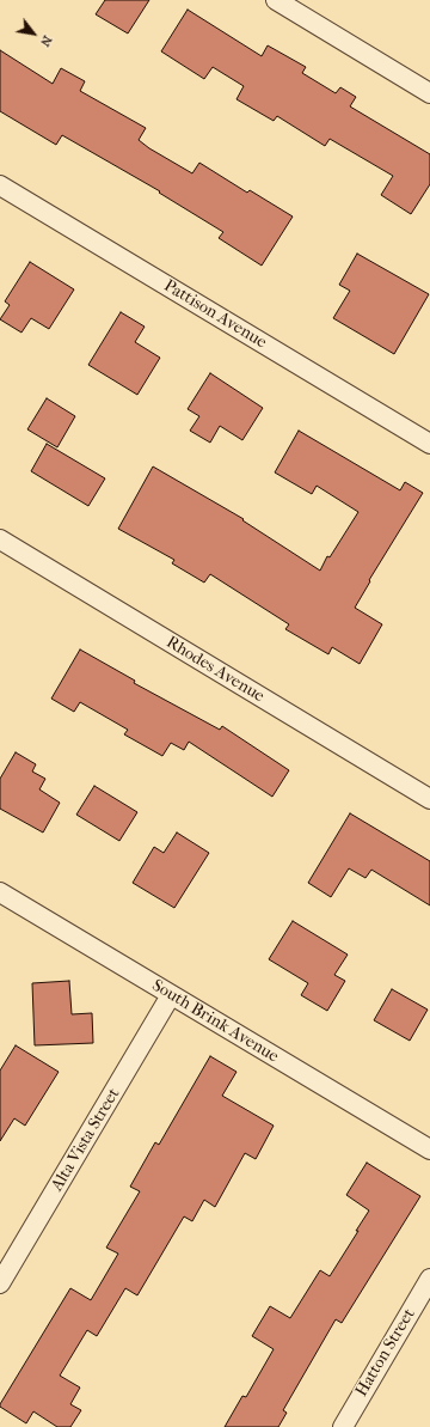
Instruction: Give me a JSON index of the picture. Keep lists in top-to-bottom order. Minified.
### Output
{"streets":{"street":["Pattison Avenue","Rhodes Avenue","South Brink Avenue","Alta Vista Street","Hatton Street"]},"crossings":[["South Brink Avenue","Alta Vista Street"]],"north":"bottom right"}
